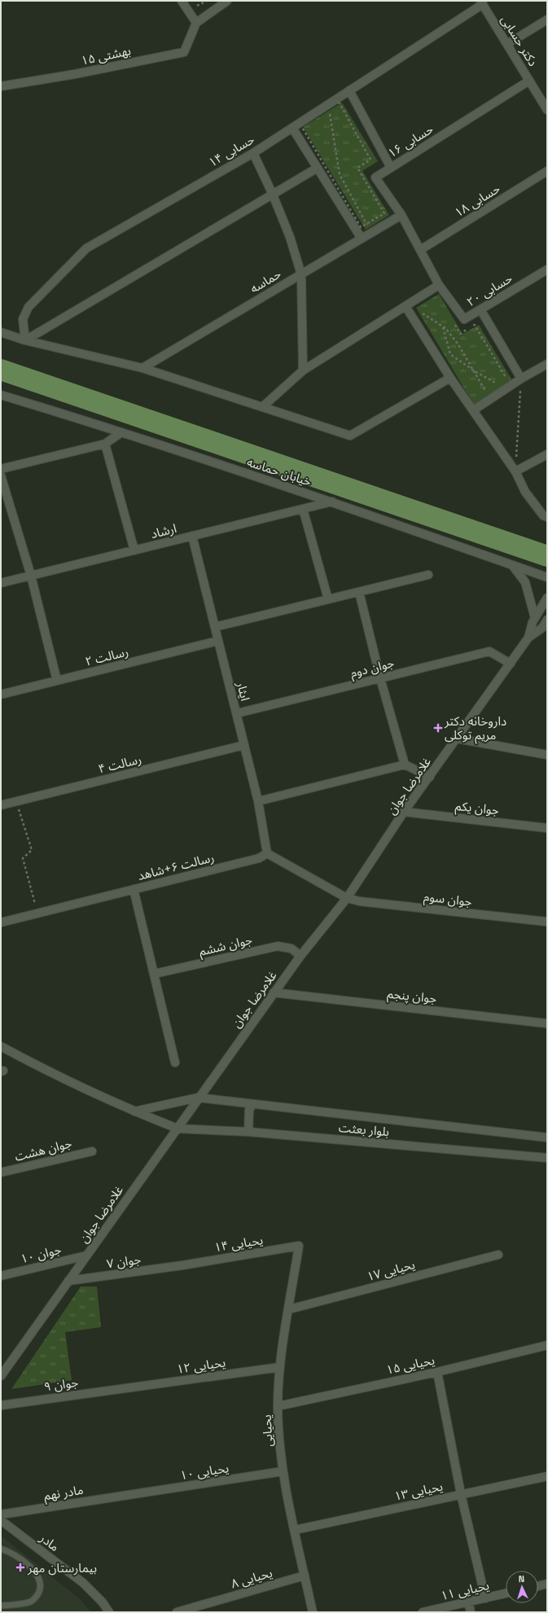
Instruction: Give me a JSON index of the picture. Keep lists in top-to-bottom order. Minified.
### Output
{"streets":{"street":["دکتر حسابی","بهشتی ۱۵","حسابی ۱۶","حسابی ۱۴","حسابی ۱۸","حماسه","حسابی ۲۰","خیابان حماسه","ارشاد","رسالت ۲","جوان دوم","ایثار","رسالت ۴","غلامرضا جوان","جوان یکم","رسالت ۶+شاهد","جوان سوم","جوان ششم","جوان پنجم","بلوار بعثت","جوان هشت","یحیایی ۱۴","جوان ۱۰","جوان ۷","یحیایی ۱۷","یحیایی ۱۵","یحیایی ۱۲","جوان ۹","یحیایی","یحیایی ۱۰","یحیایی ۱۳","مادر نهم","مادر","یحیایی ۸","یحیایی ۱۱"]},"crossings":[["دکتر حسابی","حسابی ۱۶"],["دکتر حسابی","حسابی ۱۴"],["حسابی ۱۶","حسابی ۱۸"],["حسابی ۱۶","حماسه"],["حسابی ۱۶","حسابی ۲۰"],["حسابی ۱۸","حسابی ۲۰"],["خیابان حماسه","ارشاد"],["ارشاد","ایثار"],["رسالت ۲","ایثار"],["جوان دوم","ایثار"],["جوان دوم","غلامرضا جوان"],["ایثار","رسالت ۴"],["ایثار","رسالت ۶+شاهد"],["غلامرضا جوان","جوان یکم"],["غلامرضا جوان","جوان سوم"],["غلامرضا جوان","جوان ششم"],["غلامرضا جوان","جوان پنجم"],["غلامرضا جوان","بلوار بعثت"],["غلامرضا جوان","جوان ۱۰"],["غلامرضا جوان","جوان ۷"],["یحیایی ۱۴","جوان ۷"],["یحیایی ۱۴","یحیایی"],["یحیایی ۱۷","یحیایی"],["یحیایی ۱۵","یحیایی"],["یحیایی ۱۲","جوان ۹"],["یحیایی ۱۲","یحیایی"],["یحیایی","یحیایی ۱۰"],["یحیایی","یحیایی ۱۳"],["یحیایی","یحیایی ۸"],["یحیایی ۱۰","مادر نهم"]],"places":{"health":["داروخانه دکتر مریم توکلی","بیمارستان مهر"]},"north":"top"}
